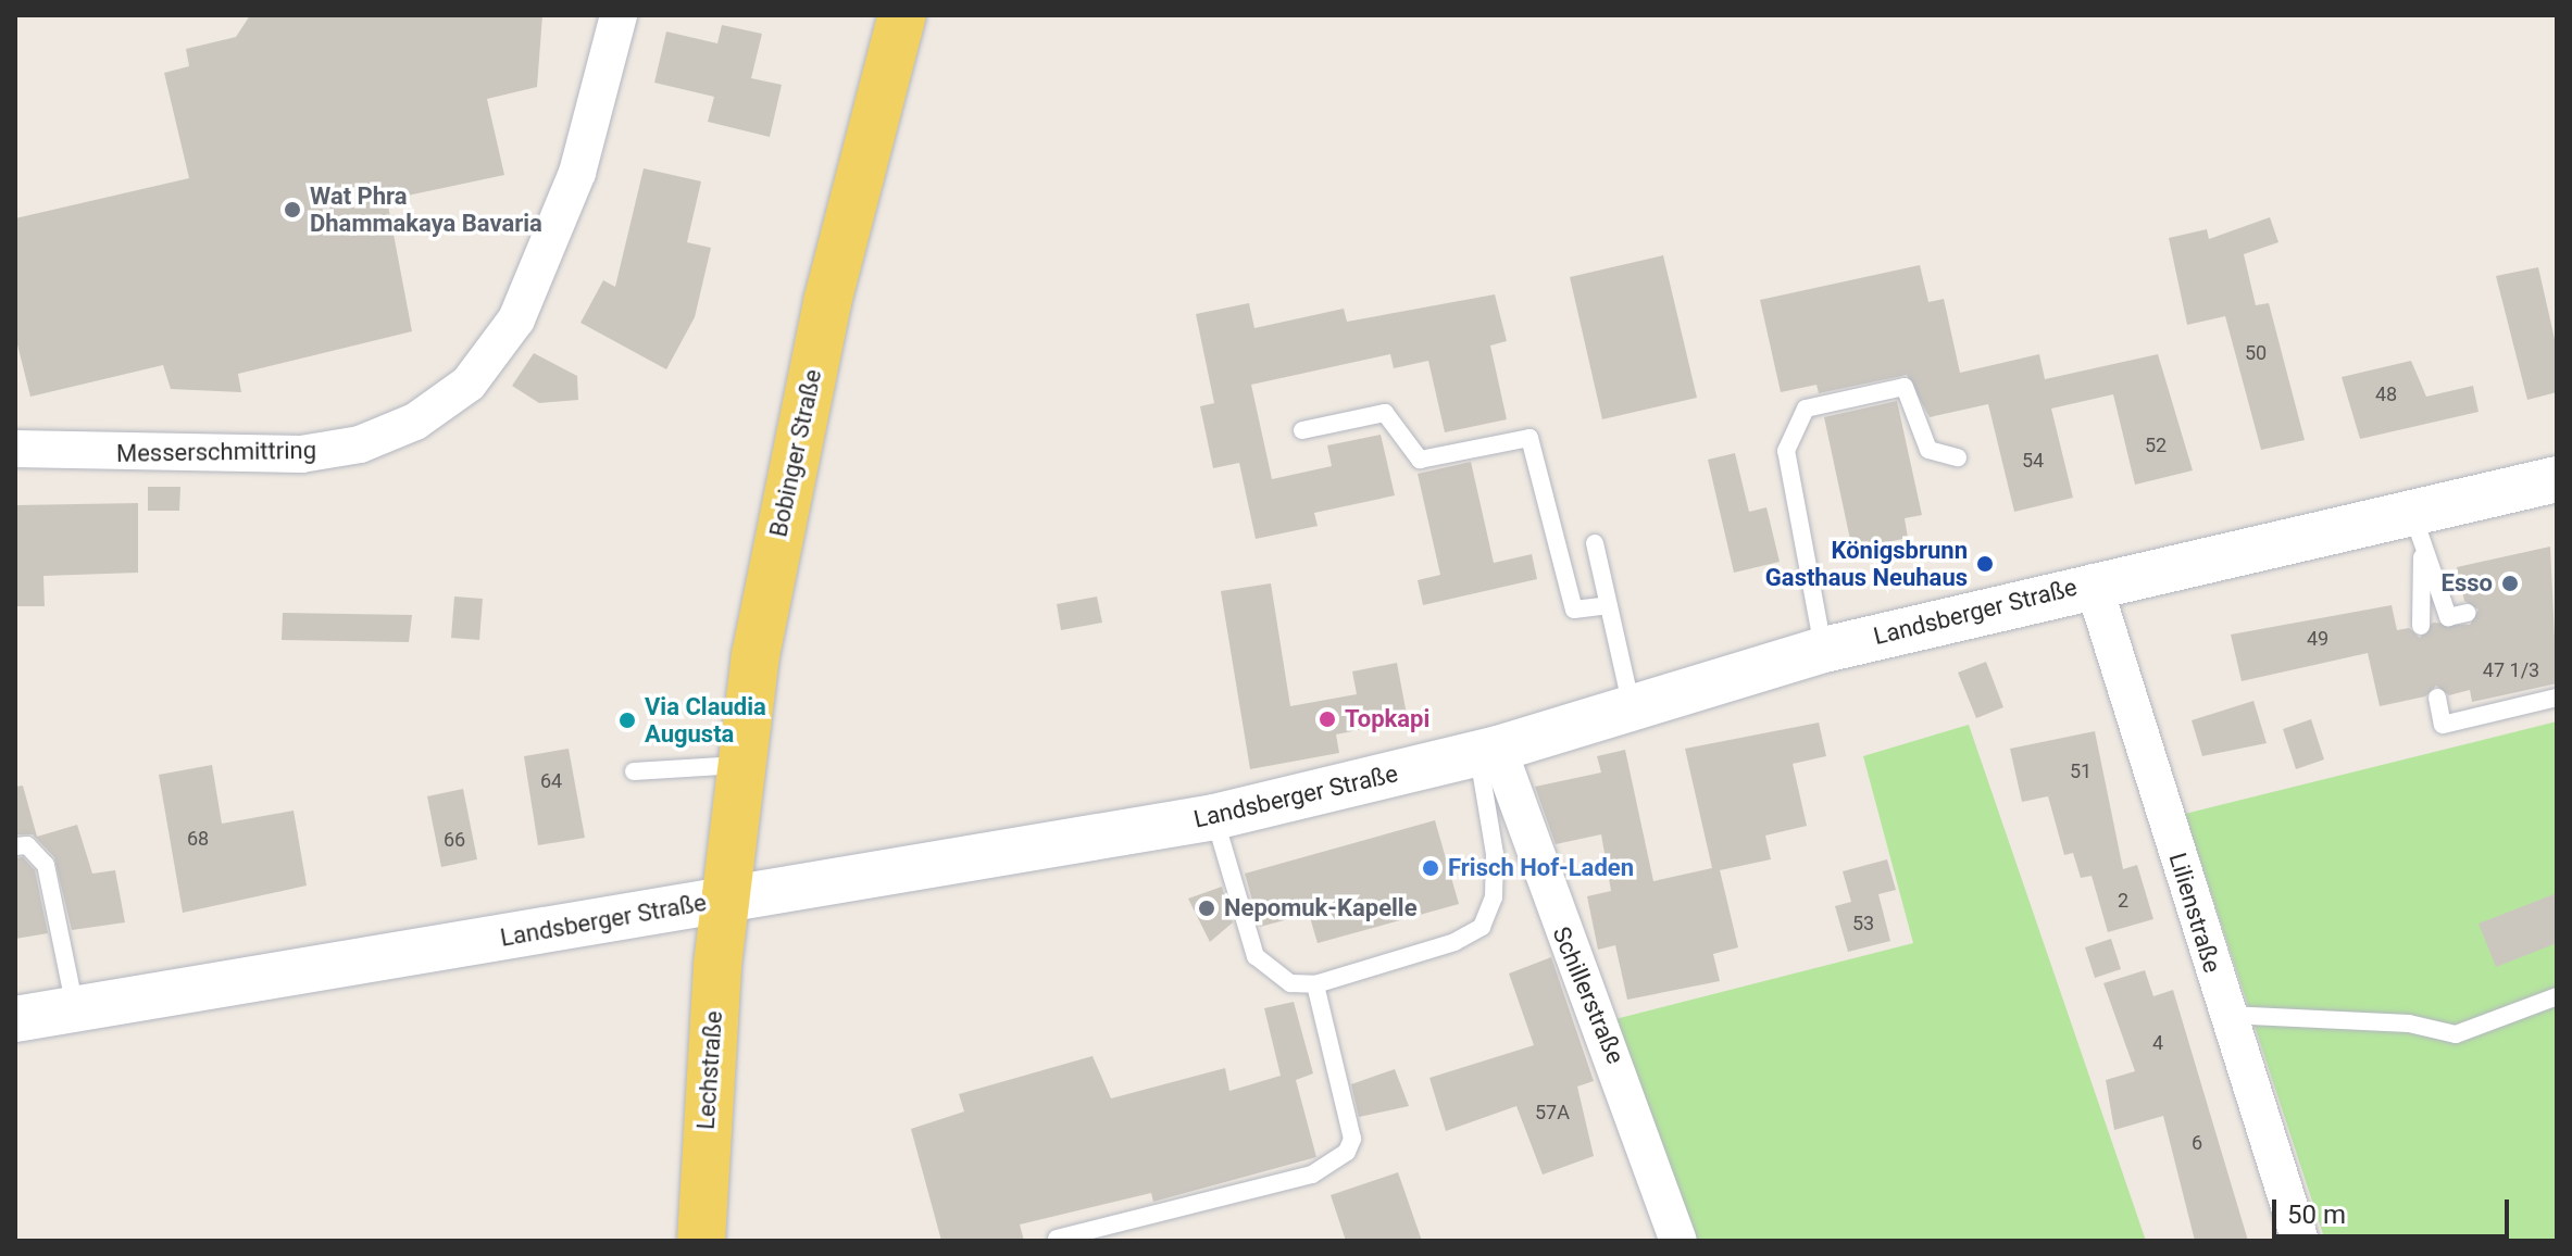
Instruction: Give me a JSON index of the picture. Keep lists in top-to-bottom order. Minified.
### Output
{"streets":{"main road":["Bobinger Straße","Lechstraße"],"street":["Messerschmittring","Landsberger Straße","Lilienstraße","Schillerstraße"]},"crossings":[["Bobinger Straße","Landsberger Straße"],["Bobinger Straße","Lechstraße"],["Landsberger Straße","Lilienstraße"],["Landsberger Straße","Schillerstraße"],["Landsberger Straße","Lechstraße"]],"places":["Wat Phra Dhammakaya Bavaria","Königsbrunn Gasthaus Neuhaus","Esso","Topkapi","Via Claudia Augusta","Frisch Hof-Laden","Nepomuk-Kapelle"],"house_numbers":["50","48","52","54","49","47 1/3","51","64","68","66","2","53","4","57A","6"],"scale_bar":"50 m"}
